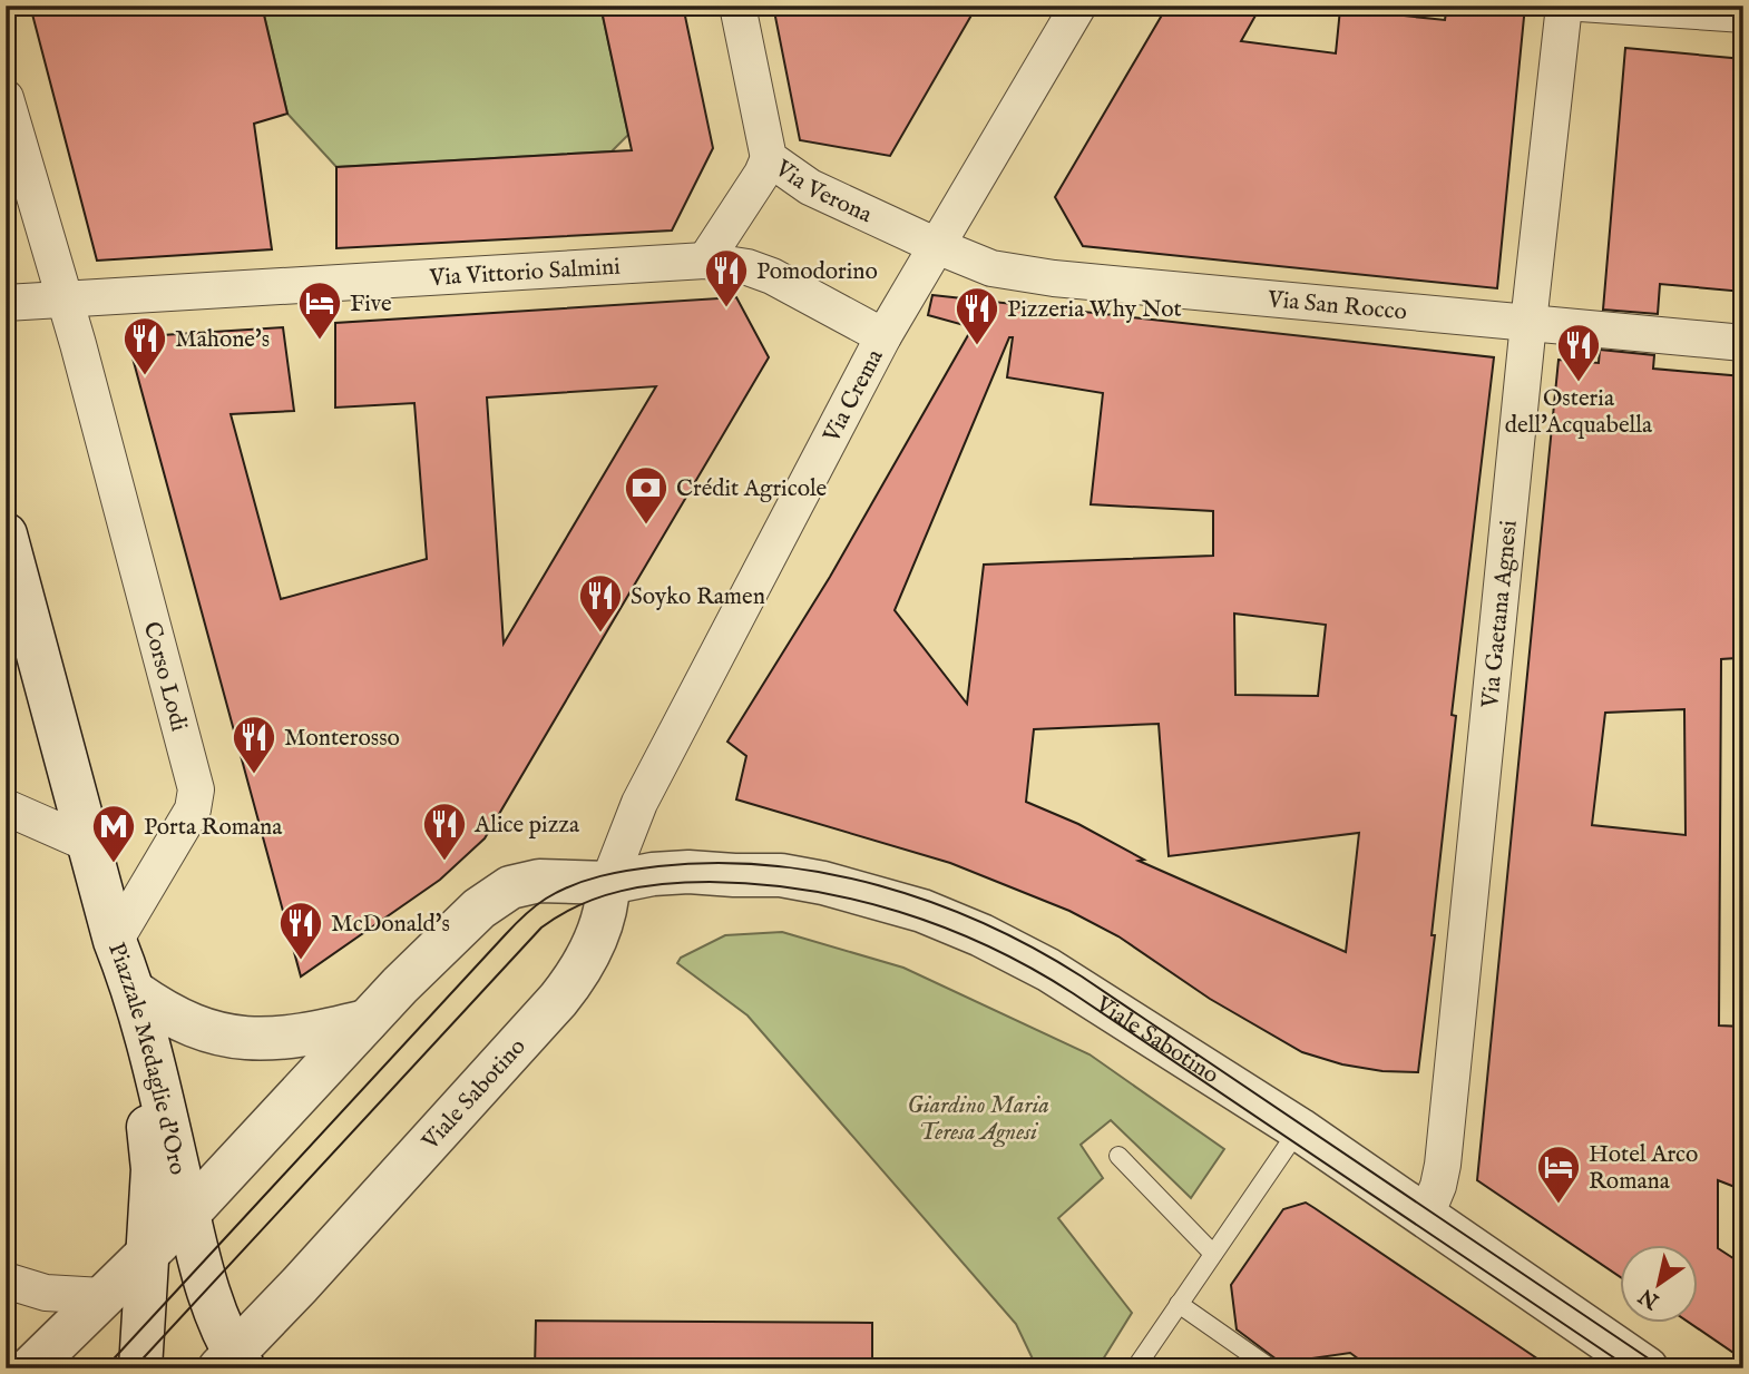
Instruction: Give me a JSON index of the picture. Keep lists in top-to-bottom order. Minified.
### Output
{"streets":{"street":["Via Verona","Via Vittorio Salmini","Via San Rocco","Via Crema","Via Gaetana Agnesi","Corso Lodi","Viale Sabotino","Piazzale Medaglie d'Oro"]},"crossings":[["Via Verona","Via San Rocco"],["Via Verona","Via Crema"],["Via Vittorio Salmini","Via Crema"],["Via Vittorio Salmini","Corso Lodi"],["Via San Rocco","Via Crema"],["Via San Rocco","Via Gaetana Agnesi"],["Via Crema","Viale Sabotino"],["Via Gaetana Agnesi","Viale Sabotino"],["Corso Lodi","Piazzale Medaglie d'Oro"],["Viale Sabotino","Piazzale Medaglie d'Oro"]],"parks":["Giardino Maria Teresa Agnesi"],"places":{"restaurant":["Pomodorino","Pizzeria Why Not","Mahone's","Osteria dell'Acquabella","Soyko Ramen","Monterosso","Alice pizza","McDonald's"],"hotel":["Five","Hotel Arco Romana"],"bank":["Crédit Agricole"],"metro station":["Porta Romana"]},"north":"bottom left"}
